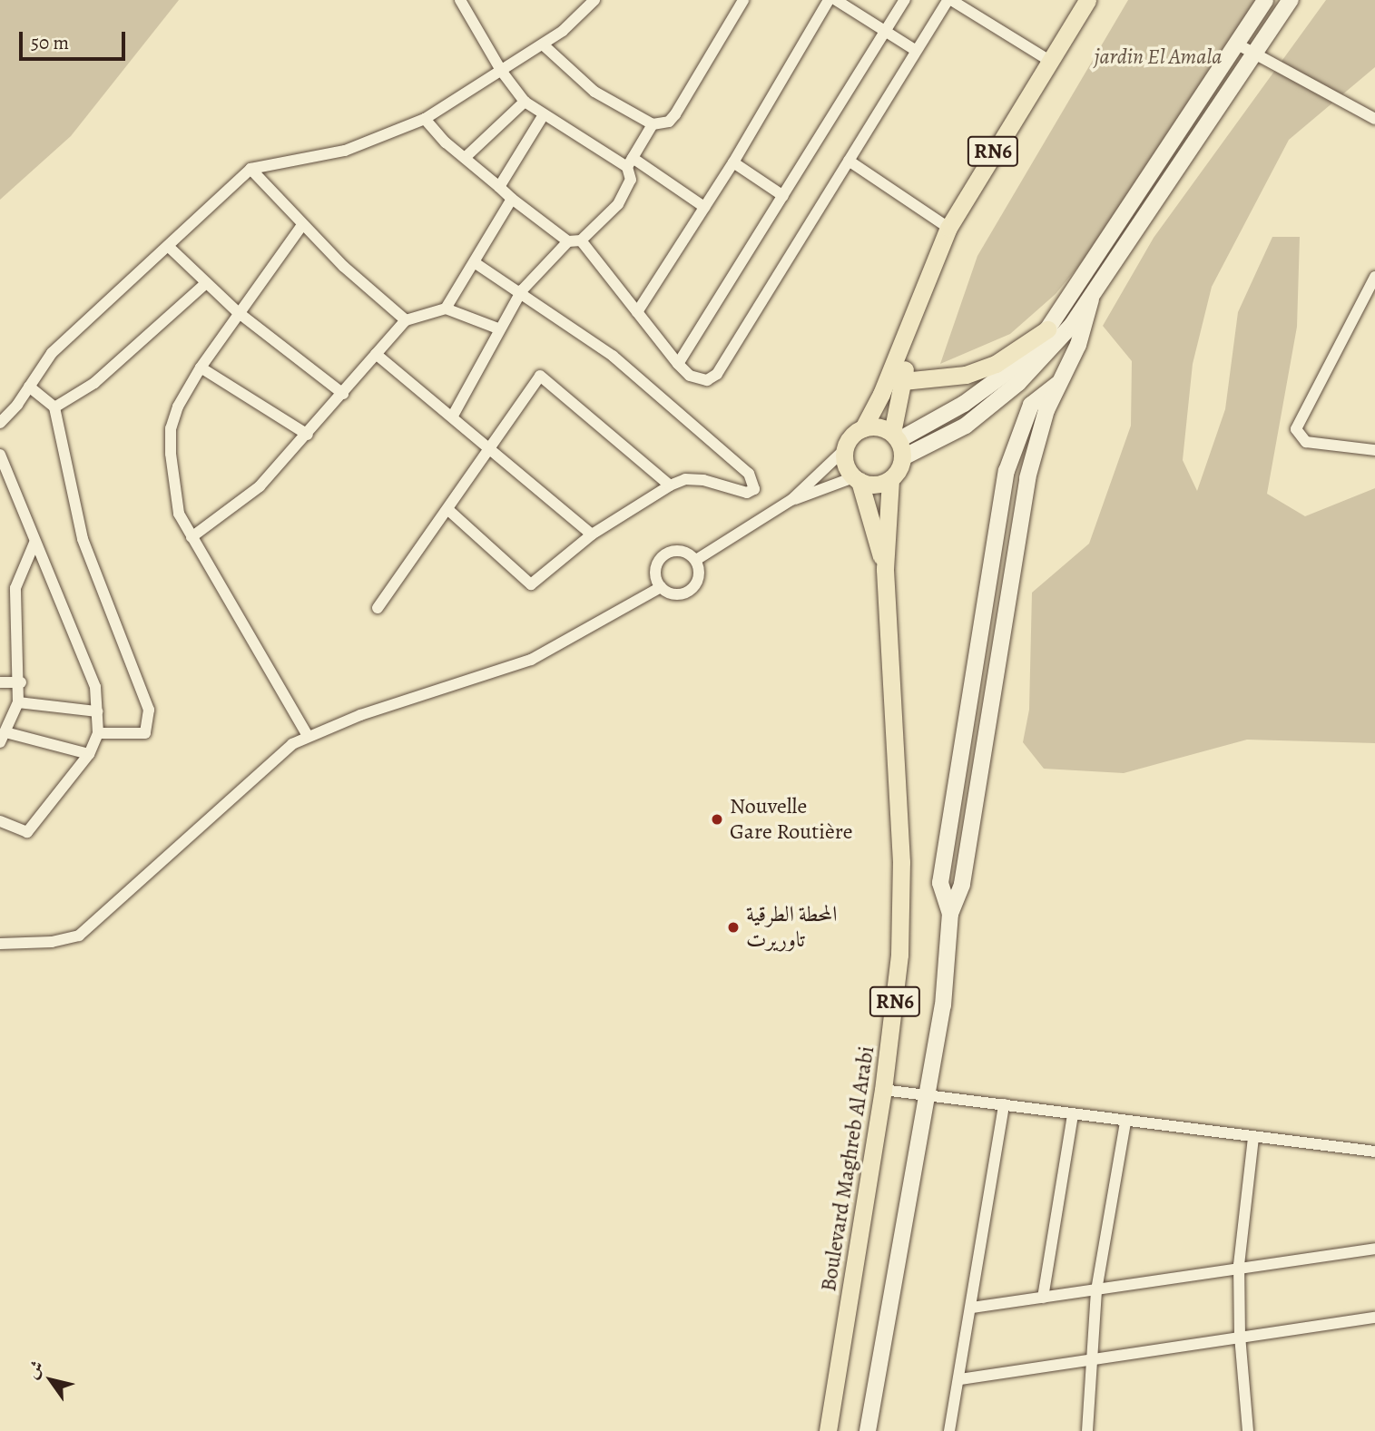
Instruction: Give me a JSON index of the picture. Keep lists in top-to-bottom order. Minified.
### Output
{"streets":{"main road":["RN6","Boulevard Maghreb Al Arabi"]},"crossings":[["RN6","Boulevard Maghreb Al Arabi"]],"parks":["jardin El Amala"],"places":["Nouvelle Gare Routière","المحطة الطرقية تاوريرت"],"scale_bar":"50 m","north":"top left"}
